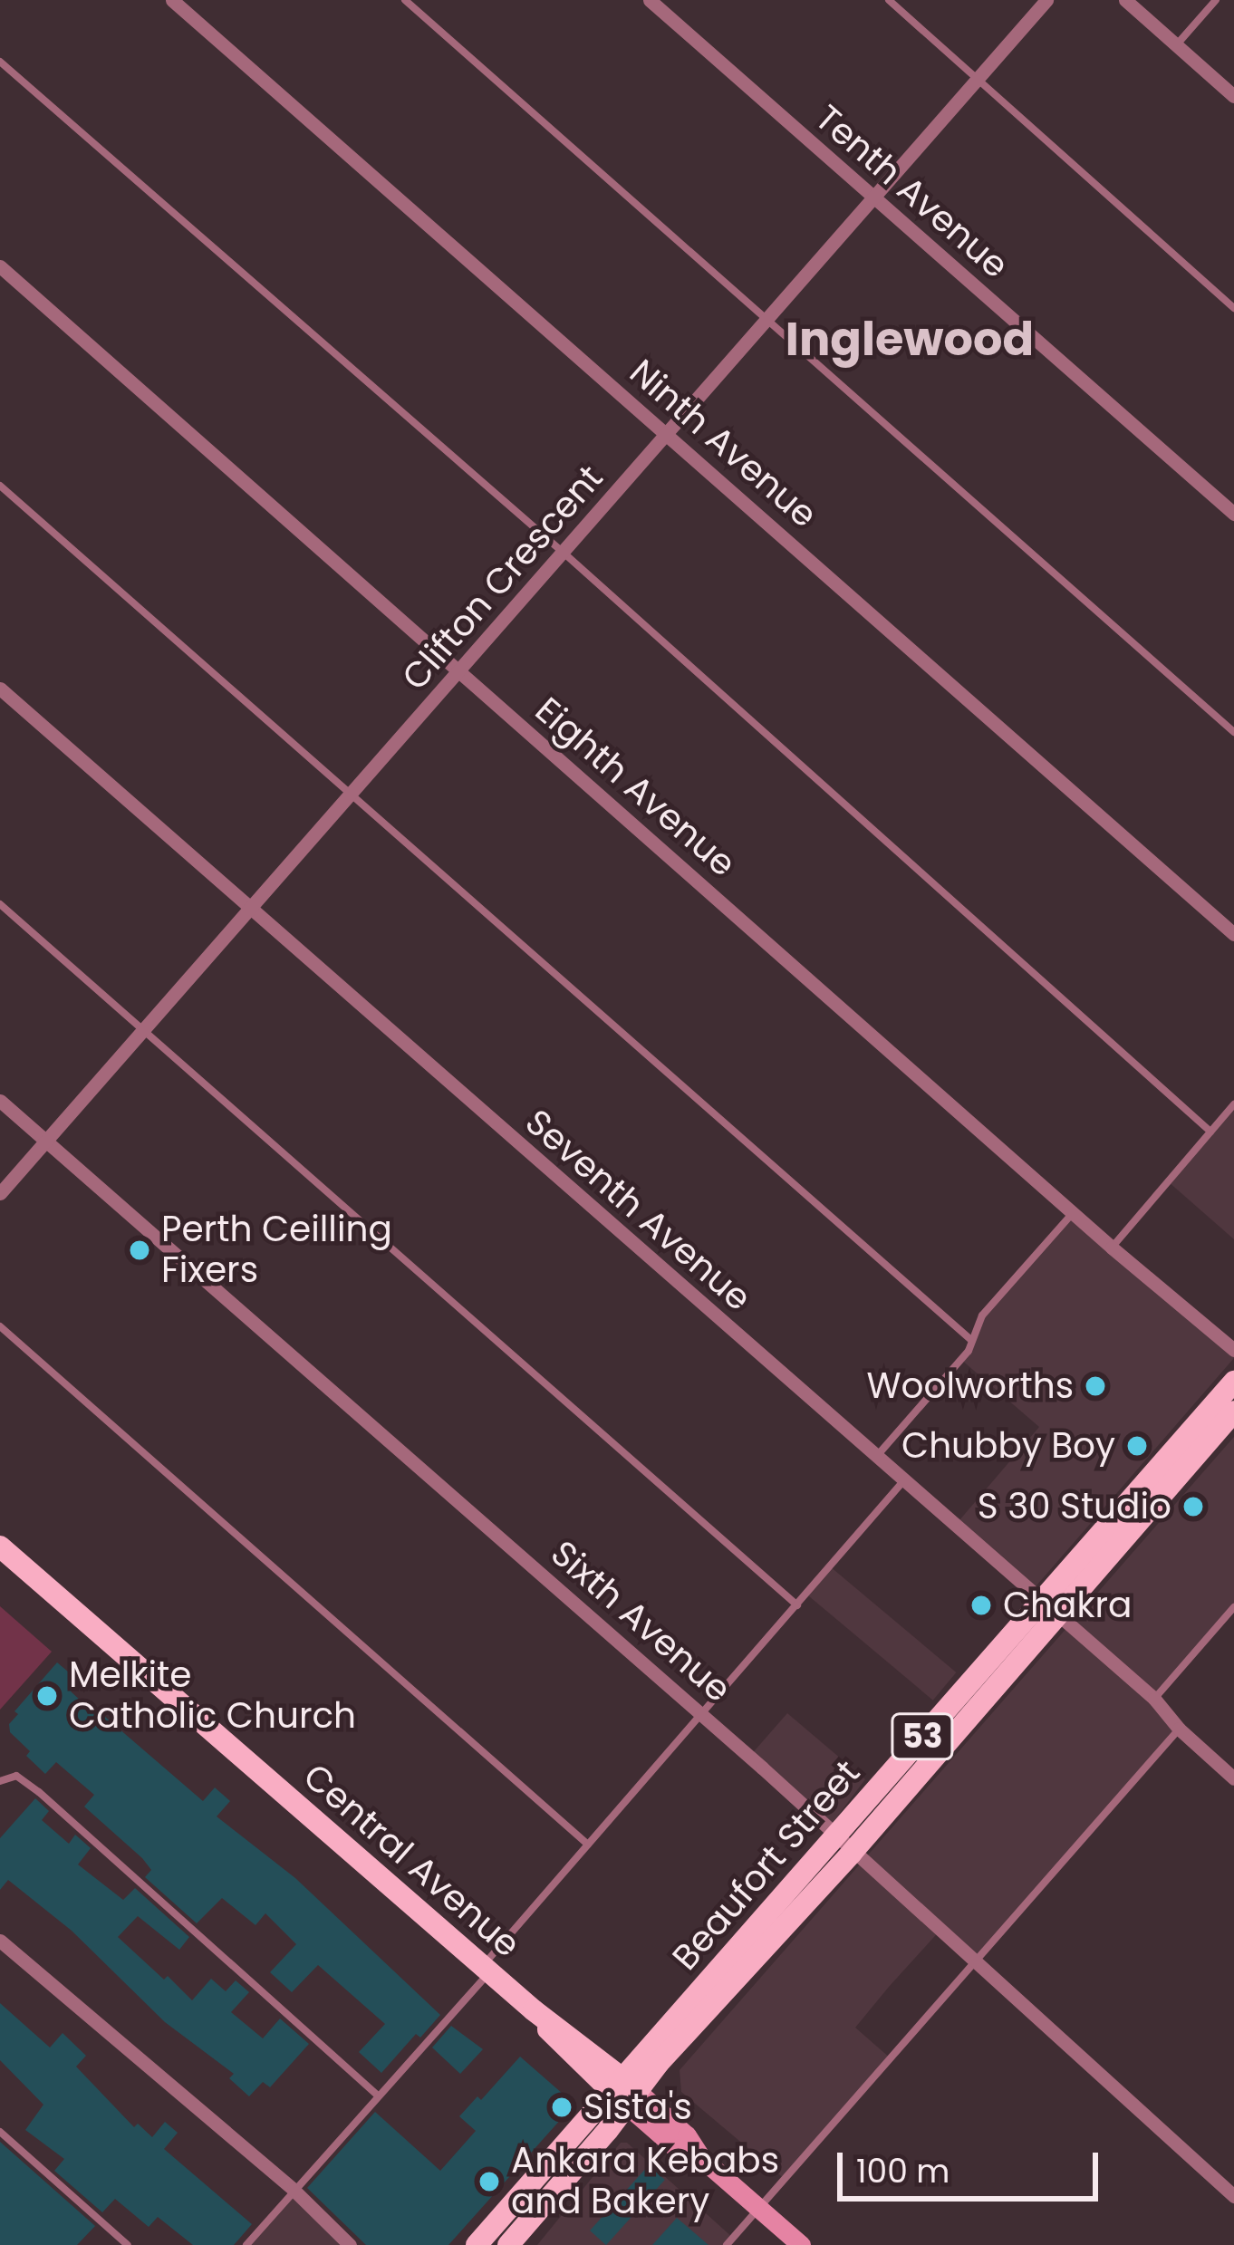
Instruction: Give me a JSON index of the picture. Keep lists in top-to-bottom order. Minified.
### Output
{"streets":{"main road":["53","Central Avenue","Beaufort Street"],"street":["Tenth Avenue","Ninth Avenue","Clifton Crescent","Eighth Avenue","Seventh Avenue","Sixth Avenue"]},"crossings":[["Tenth Avenue","Clifton Crescent"],["Ninth Avenue","Clifton Crescent"],["Clifton Crescent","Eighth Avenue"],["Clifton Crescent","Seventh Avenue"],["Clifton Crescent","Sixth Avenue"],["Seventh Avenue","Beaufort Street"],["Sixth Avenue","Beaufort Street"],["Central Avenue","Beaufort Street"]],"districts":["Inglewood"],"places":["Perth Ceilling Fixers","Woolworths","Chubby Boy","S 30 Studio","Chakra","Melkite Catholic Church","Sista's","Ankara Kebabs and Bakery"],"scale_bar":"100 m"}
